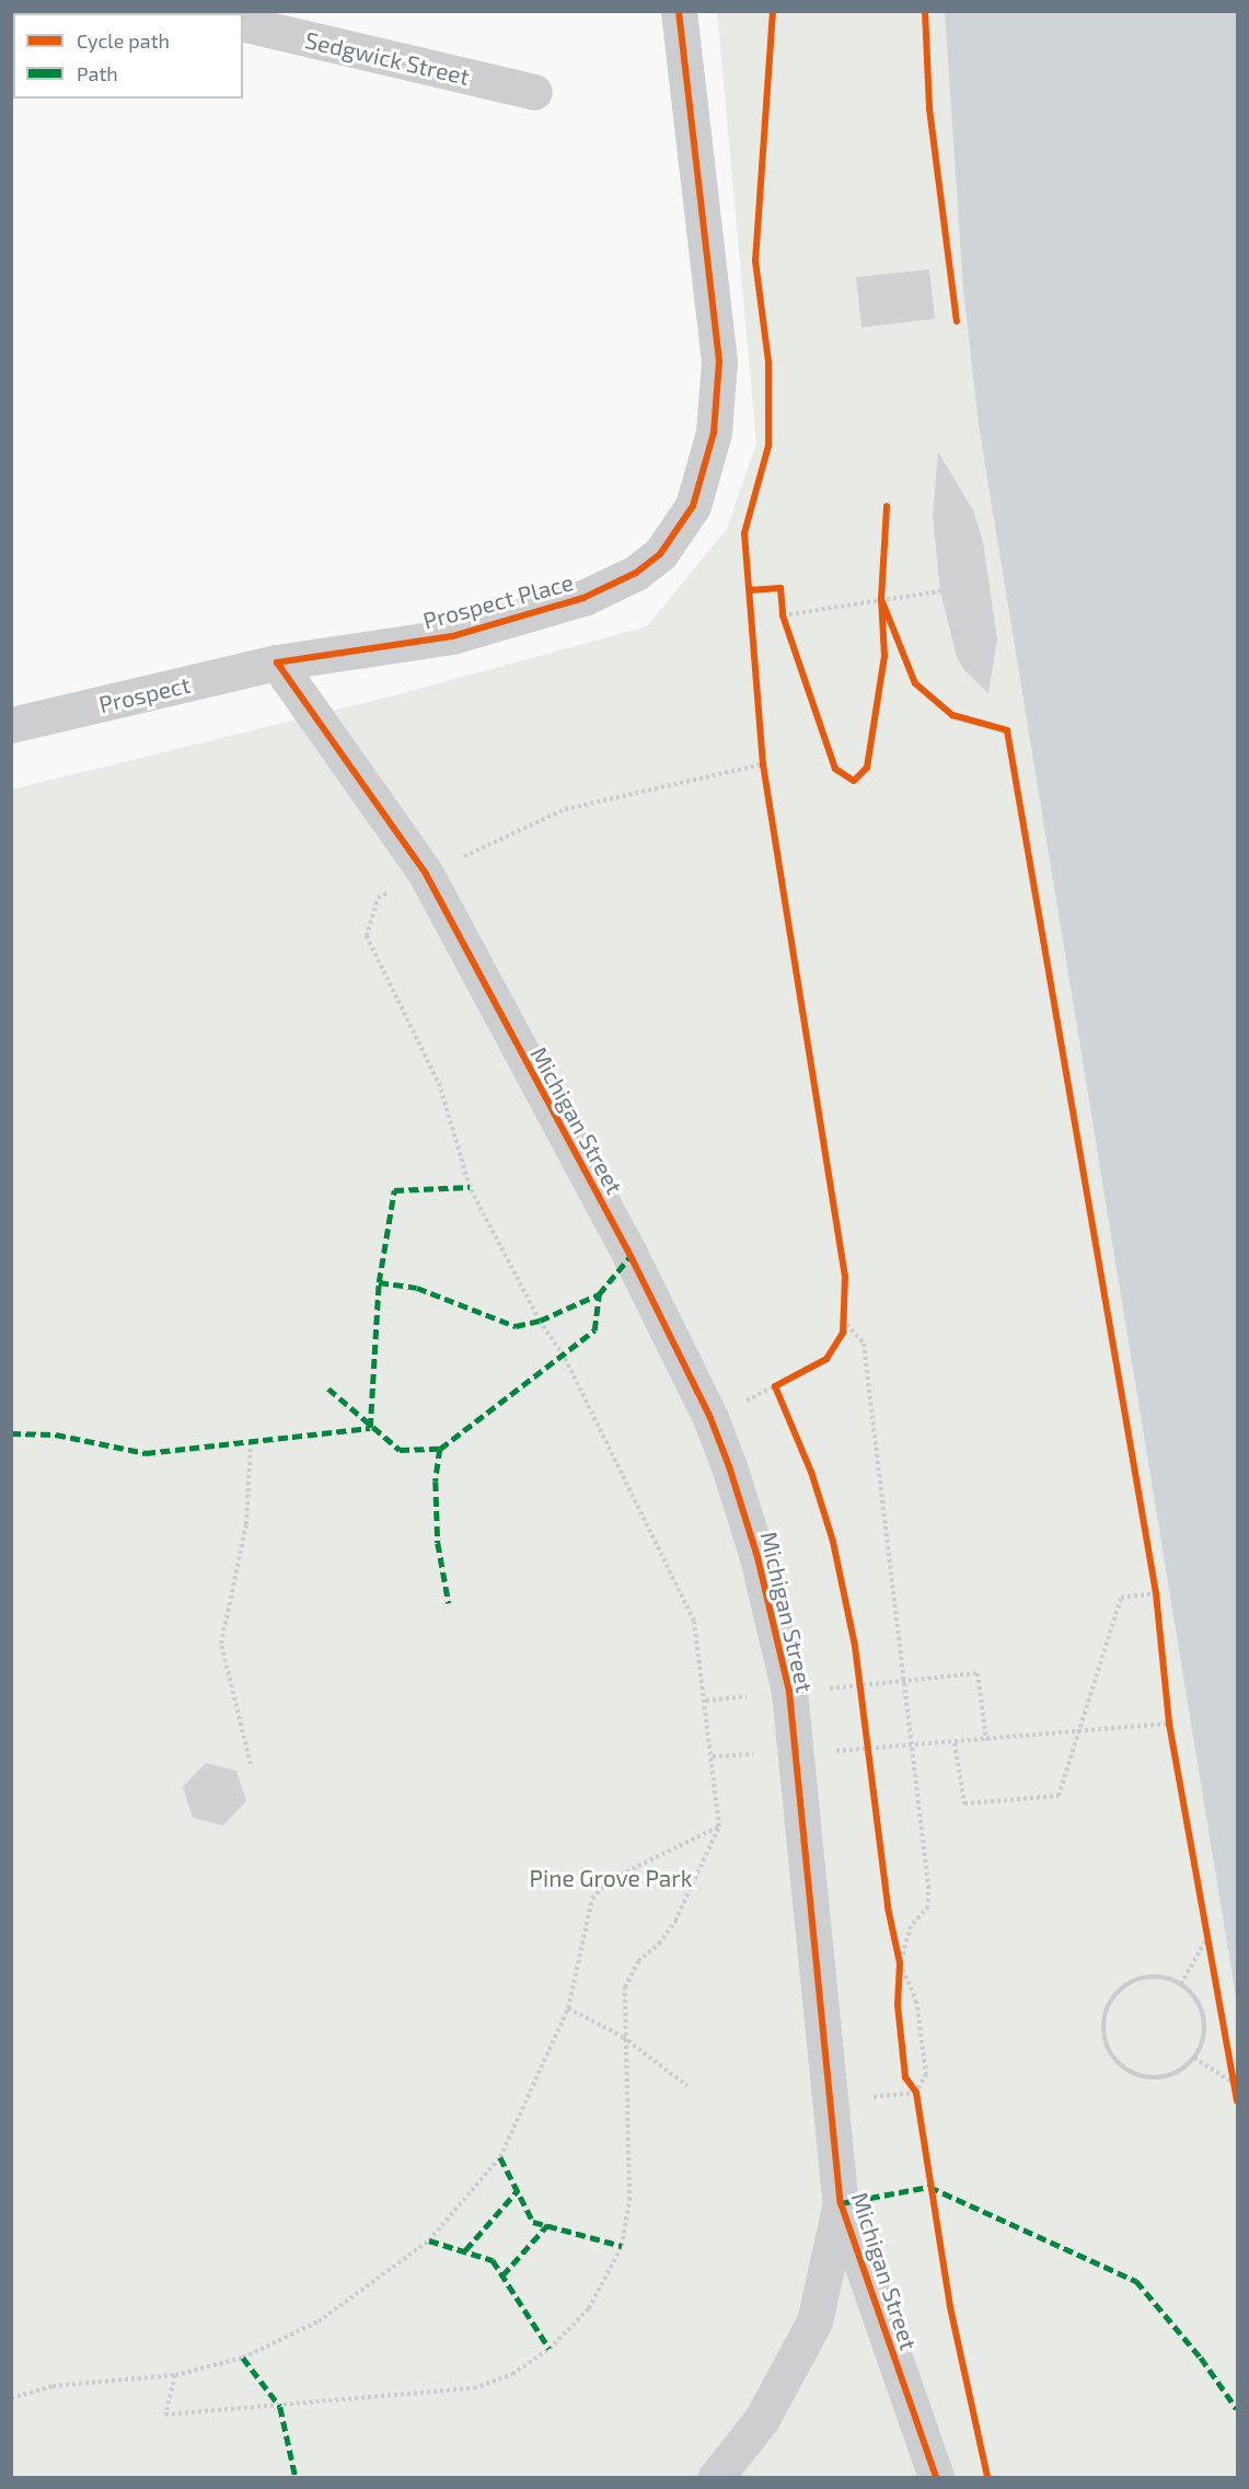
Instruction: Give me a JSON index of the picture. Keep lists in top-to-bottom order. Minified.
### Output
{"streets":{"street":["Sedgwick Street","Prospect Place","Prospect","Michigan Street"]},"crossings":[["Prospect Place","Prospect"],["Prospect Place","Michigan Street"],["Prospect","Michigan Street"]],"parks":["Pine Grove Park"],"legend":["Cycle path","Path"]}
